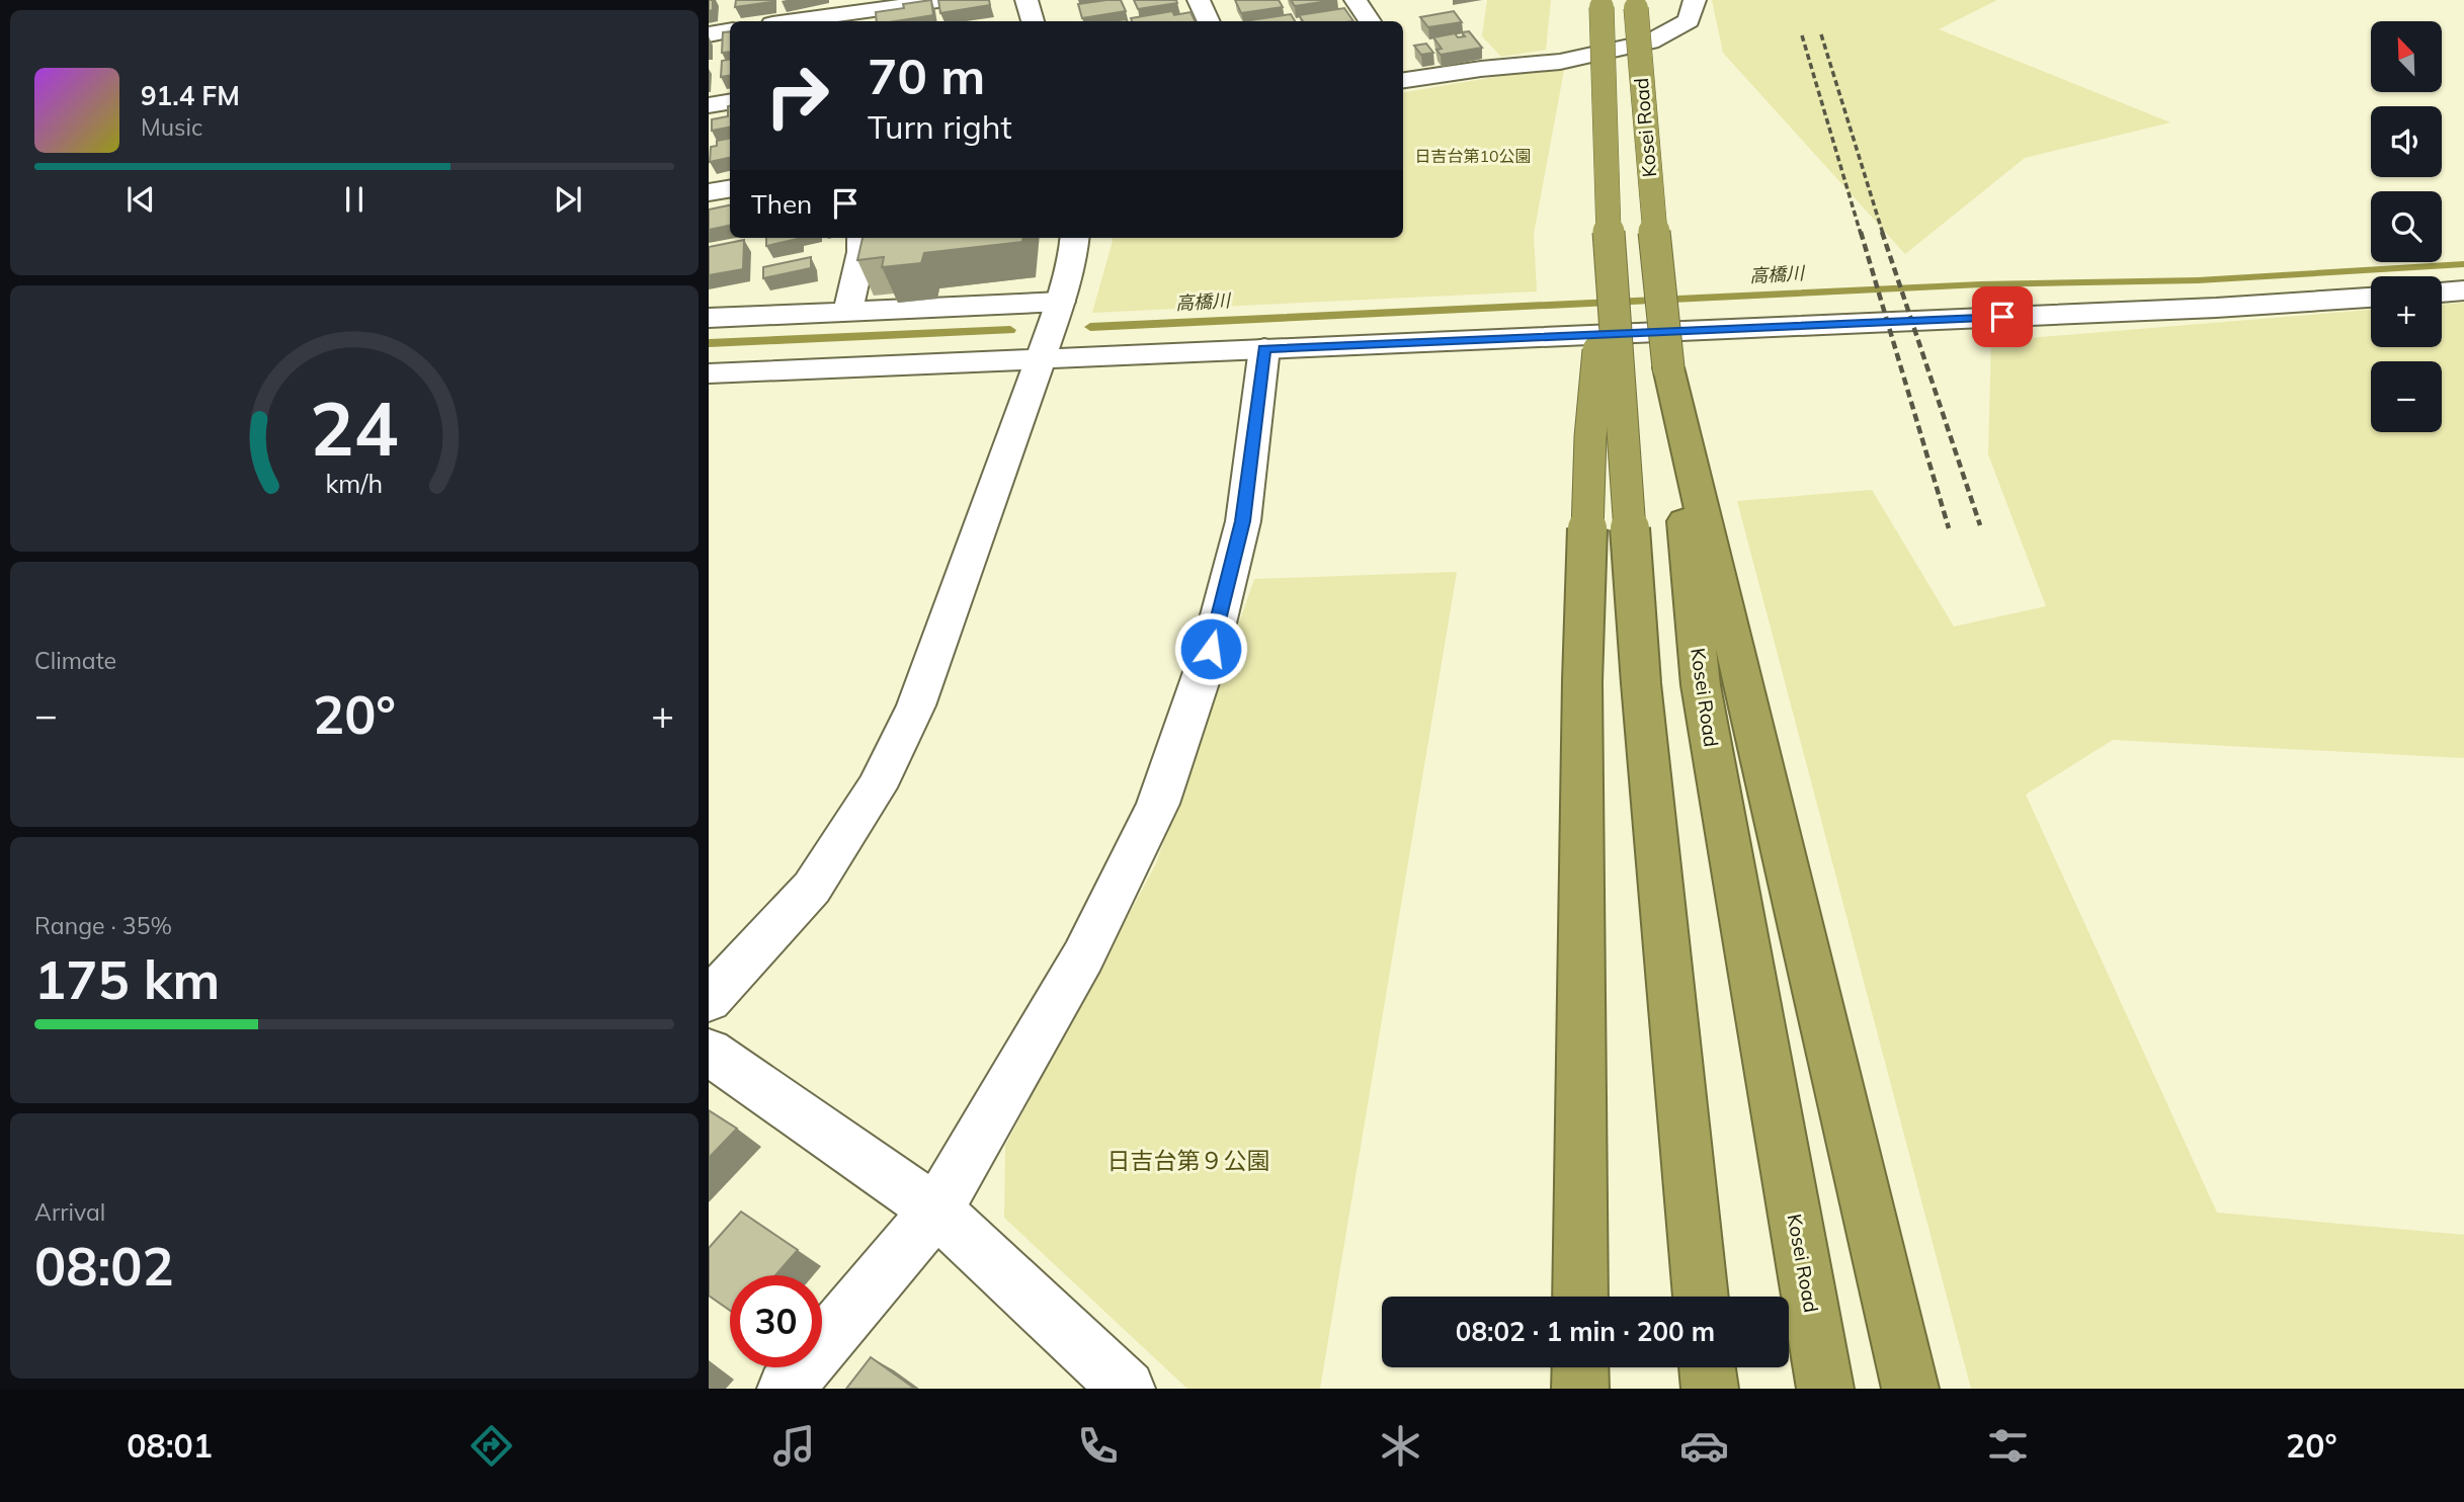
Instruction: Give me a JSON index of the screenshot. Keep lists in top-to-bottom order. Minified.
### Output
{"streets":{"highway":["Kosei Road"]},"water":["高橋川"],"parks":["日吉台第10公園","日吉台第９公園"],"north":"top left","page":{"map_buttons":["+","−"],"turn":["70 m","Turn right"],"song":["91.4 FM","Music"],"then":"Then","tile":["Climate",["Range · 35%","175 km"],["Arrival","08:02"]],"heat":["−","20°","+"],"limit":"30","trip":"08:02 · 1 min · 200 m","tabs":["08:01","20°"],"gauge":["24","km/h"]}}
